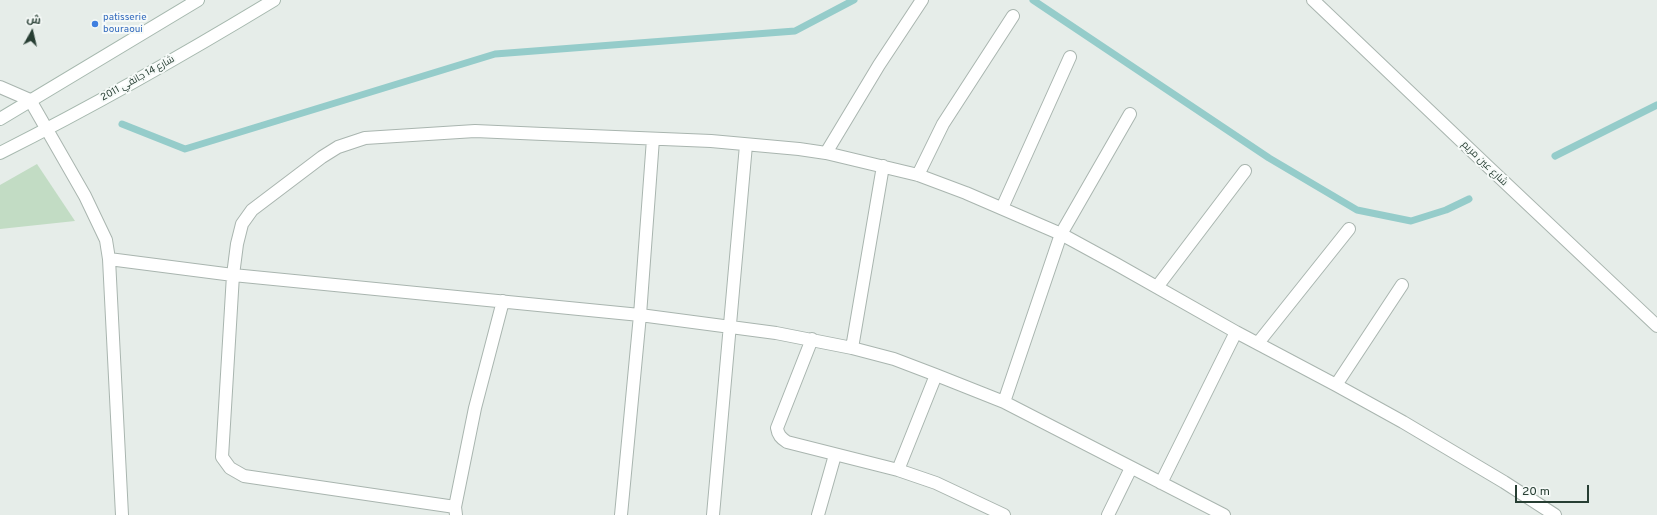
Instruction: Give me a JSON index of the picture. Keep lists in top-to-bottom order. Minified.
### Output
{"streets":{"street":["شارع 14 جانفي 2011","شارع عين مريم"]},"places":["patisserie bouraoui"],"scale_bar":"20 m","north":"top"}
